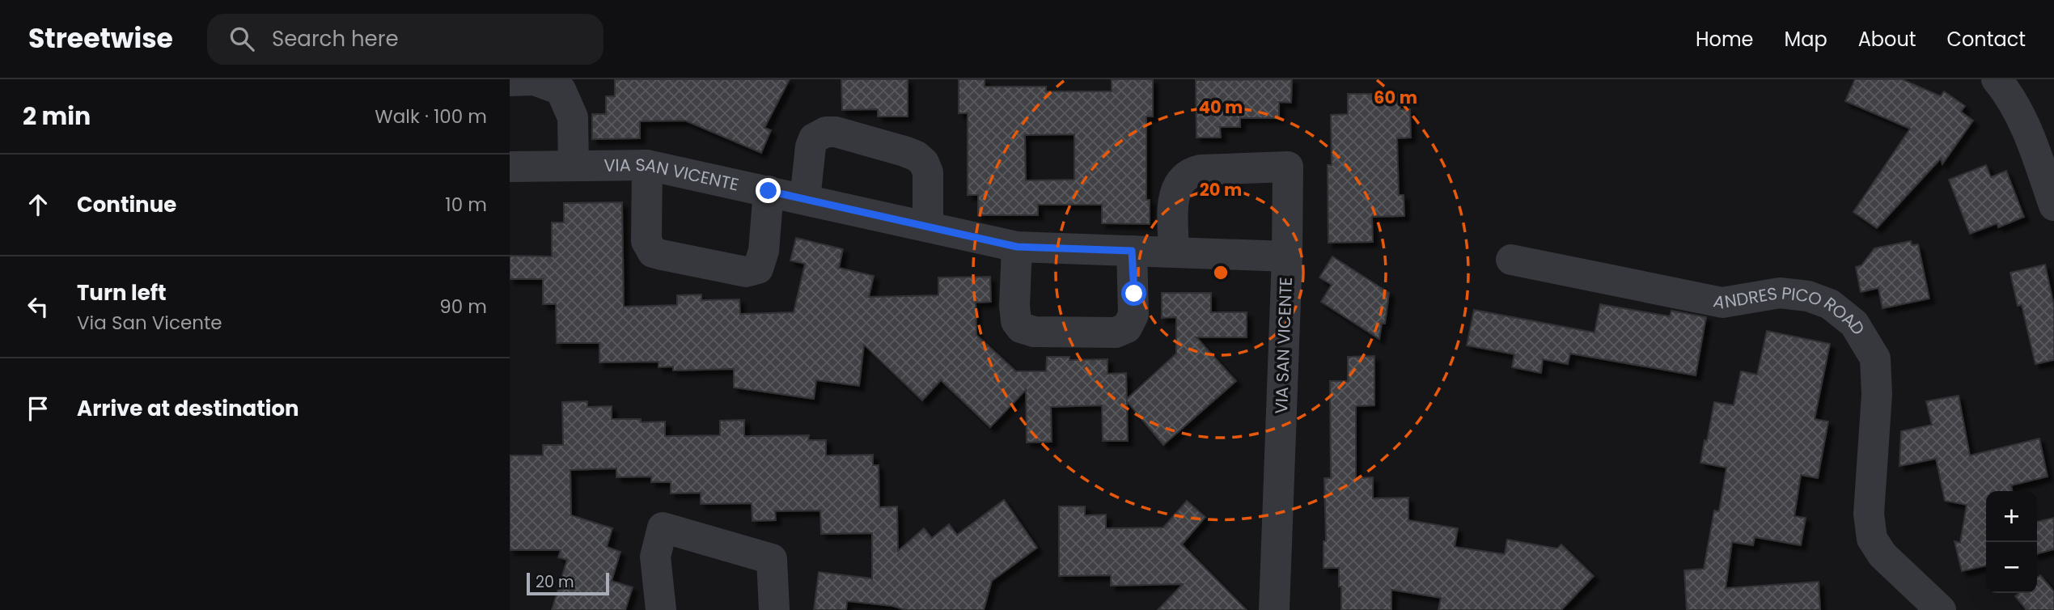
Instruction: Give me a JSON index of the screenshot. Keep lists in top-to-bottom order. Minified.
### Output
{"streets":{"street":["VIA SAN VICENTE","ANDRES PICO ROAD"]},"scale_bar":"20 m","page":{"header":"Streetwise","search":"Search here","nav":["Home","Map","About","Contact"],"heading":["2 min","Walk · 100 m"],"list":[["Continue","10 m"],["Turn left","Via San Vicente","90 m"],"Arrive at destination"],"map_buttons":["+","−"],"scale":"20 m"},"rings":["60 m","40 m","20 m"]}
